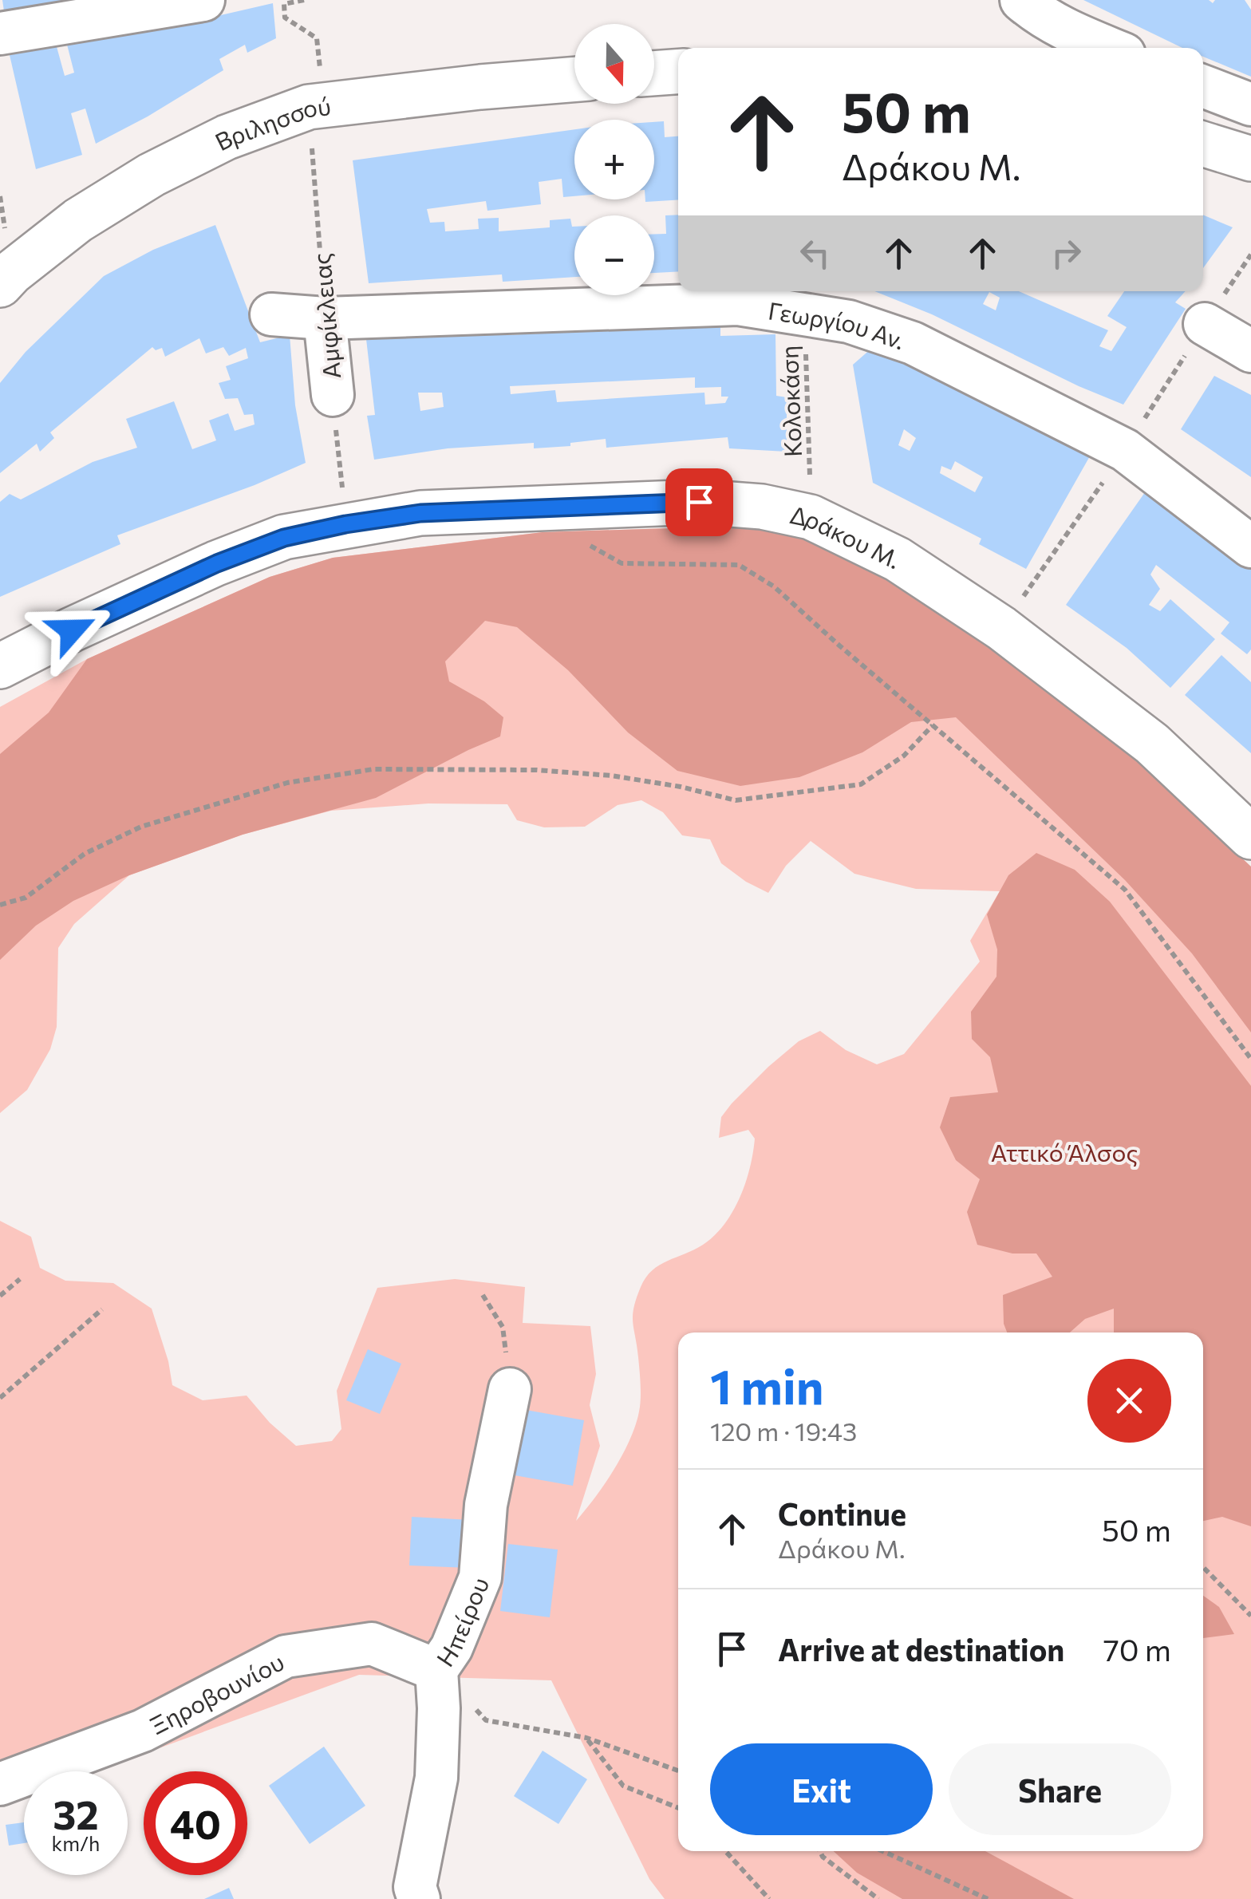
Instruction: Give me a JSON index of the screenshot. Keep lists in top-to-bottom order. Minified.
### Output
{"streets":{"street":["Βριλησσού","Αμφίκλειας","Γεωργίου Αν.","Δράκου Μ.","Ηπείρου","Ξηροβουνίου"],"path":["Κολοκάση"]},"crossings":[["Βριλησσού","Αμφίκλειας"],["Αμφίκλειας","Γεωργίου Αν."],["Αμφίκλειας","Δράκου Μ."],["Γεωργίου Αν.","Κολοκάση"],["Κολοκάση","Δράκου Μ."],["Ηπείρου","Ξηροβουνίου"]],"parks":["Αττικό Άλσος"],"north":"bottom","page":{"map_buttons":["+","−"],"turn":["50 m","Δράκου Μ."],"heading":["1 min","120 m · 19:43"],"list":[{"name":"Continue","note":"Δράκου Μ.","value":"50 m"},{"name":"Arrive at destination","value":"70 m"}],"buttons":["Exit","Share"],"speed":"32 km/h","limit":"40"}}
